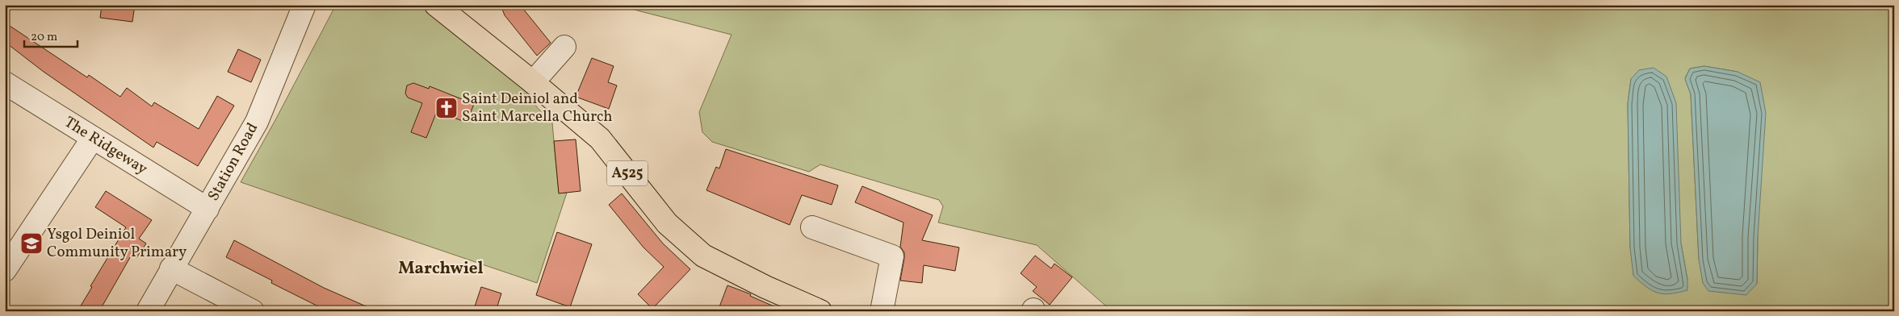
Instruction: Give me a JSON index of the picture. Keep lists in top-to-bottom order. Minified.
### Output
{"streets":{"main road":["A525"],"street":["The Ridgeway","Station Road"]},"crossings":[["The Ridgeway","Station Road"]],"districts":["Marchwiel"],"places":{"church":["Saint Deiniol and Saint Marcella Church"],"school or university":["Ysgol Deiniol Community Primary"]},"scale_bar":"20 m"}
